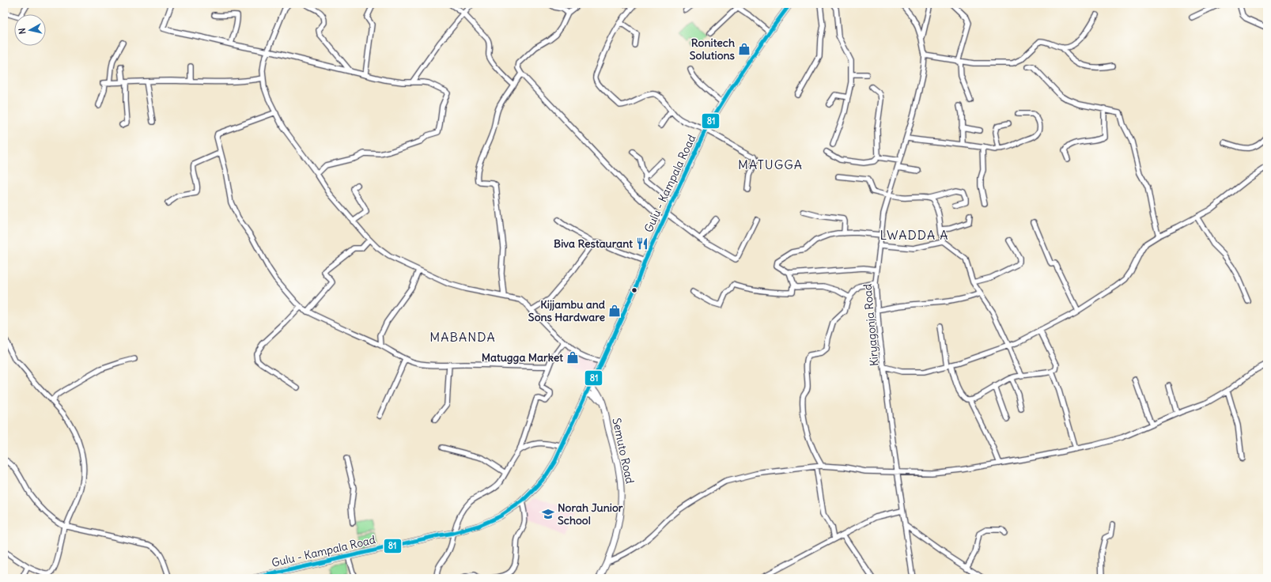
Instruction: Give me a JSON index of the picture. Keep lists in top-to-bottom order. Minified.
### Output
{"streets":{"main road":["Gulu - Kampala Road","Semuto Road"],"street":["Kiryagonja Road"]},"crossings":[["Gulu - Kampala Road","Semuto Road"]],"districts":["MATUGGA","LWADDA A","MABANDA"],"places":{"shop":["Ronitech Solutions","Kijjambu and Sons Hardware","Matugga Market"],"restaurant":["Biva Restaurant"],"school or university":["Norah Junior School"]},"lines":["transit line 81"],"north":"left"}
